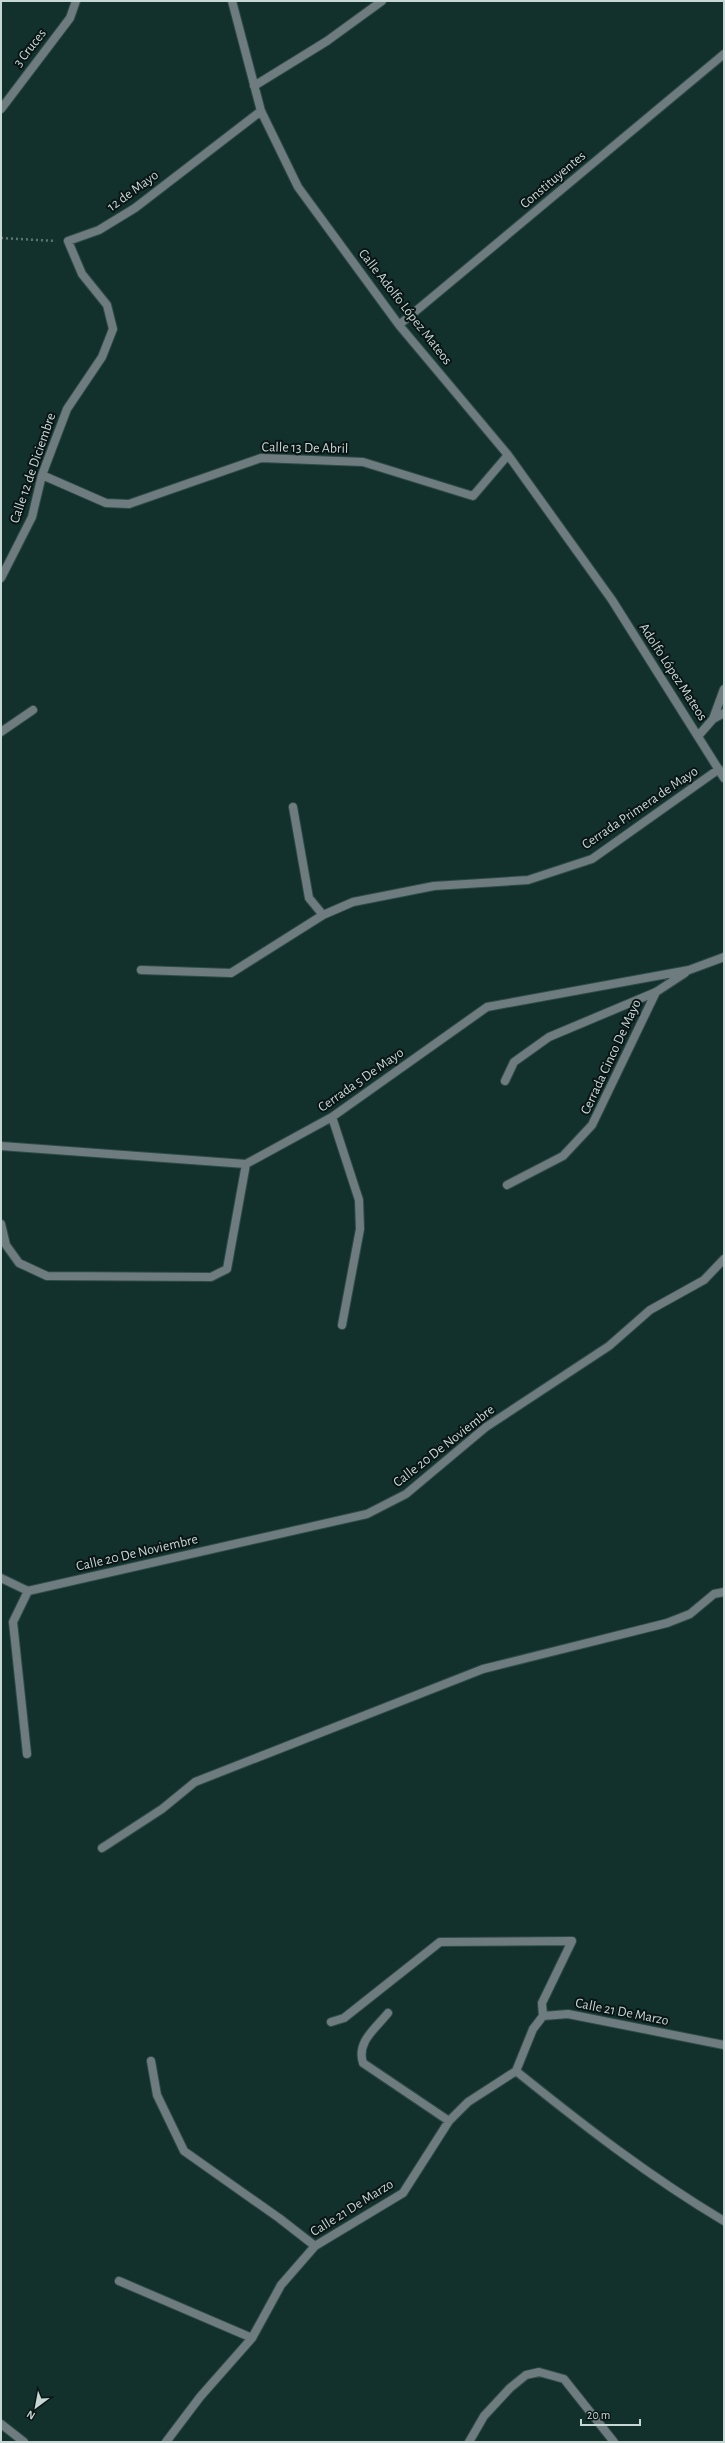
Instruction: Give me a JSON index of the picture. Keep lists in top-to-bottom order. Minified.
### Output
{"streets":{"street":["3 Cruces","Constituyentes","12 de Mayo","Calle Adolfo López Mateos","Calle 13 De Abril","Calle 12 de Diciembre","Adolfo López Mateos","Cerrada Primera de Mayo","Cerrada Cinco De Mayo","Cerrada 5 De Mayo","Calle 20 De Noviembre","Calle 21 De Marzo"]},"crossings":[["Constituyentes","Calle Adolfo López Mateos"],["12 de Mayo","Calle Adolfo López Mateos"],["12 de Mayo","Calle 12 de Diciembre"],["Calle Adolfo López Mateos","Calle 13 De Abril"],["Calle Adolfo López Mateos","Adolfo López Mateos"],["Calle 13 De Abril","Calle 12 de Diciembre"],["Adolfo López Mateos","Cerrada Primera de Mayo"]],"scale_bar":"20 m","north":"bottom left"}
